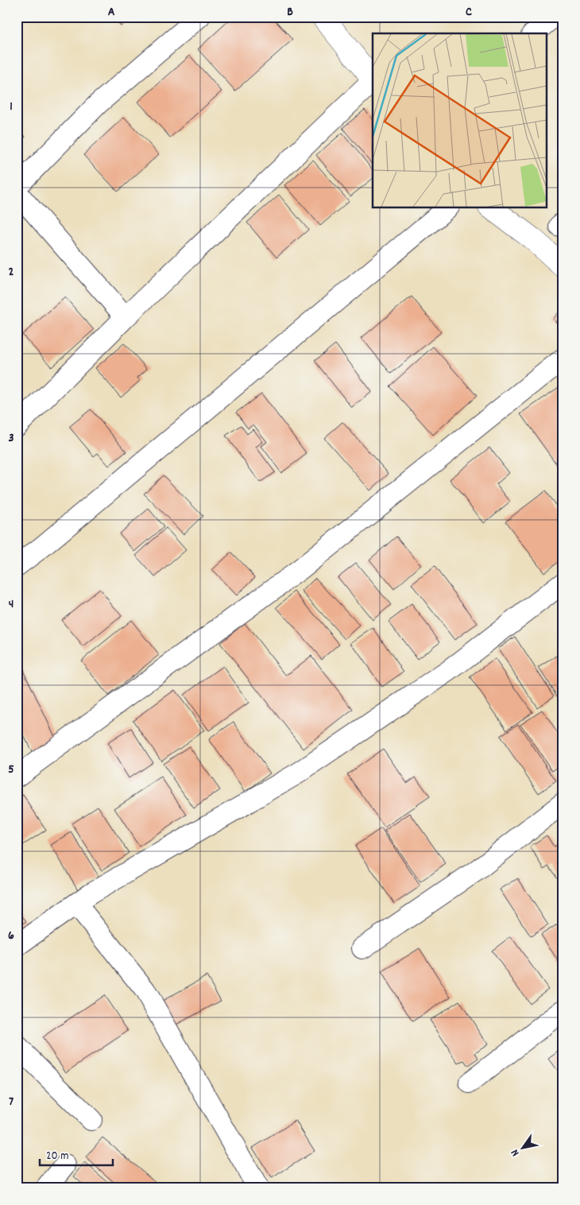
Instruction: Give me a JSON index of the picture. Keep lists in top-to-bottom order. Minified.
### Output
{"scale_bar":"20 m","north":"bottom left","grid":{"columns":["A","B","C"],"rows":["1","2","3","4","5","6","7"]}}
